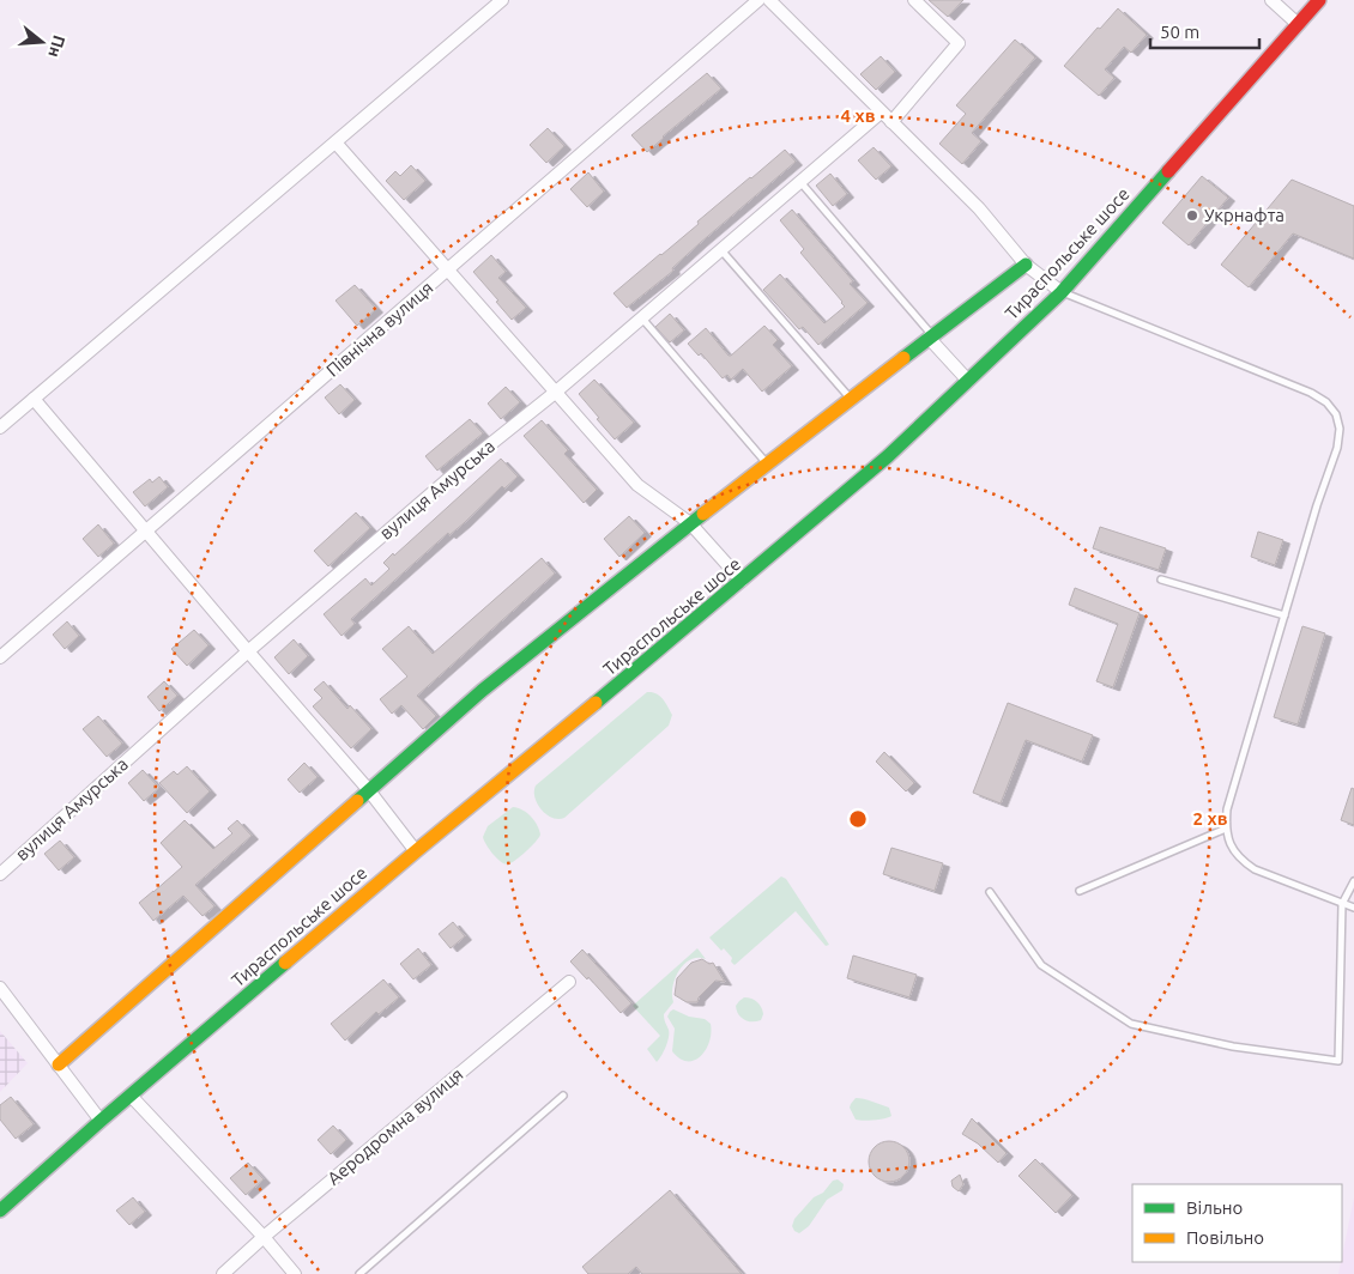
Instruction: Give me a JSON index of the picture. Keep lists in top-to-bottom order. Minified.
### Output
{"streets":{"main road":["Тираспольське шосе"],"street":["Північна вулиця","вулиця Амурська","Аеродромна вулиця"]},"places":["Укрнафта"],"legend":["Вільно","Повільно"],"scale_bar":"50 m","north":"right","rings":["4 хв","2 хв"]}
